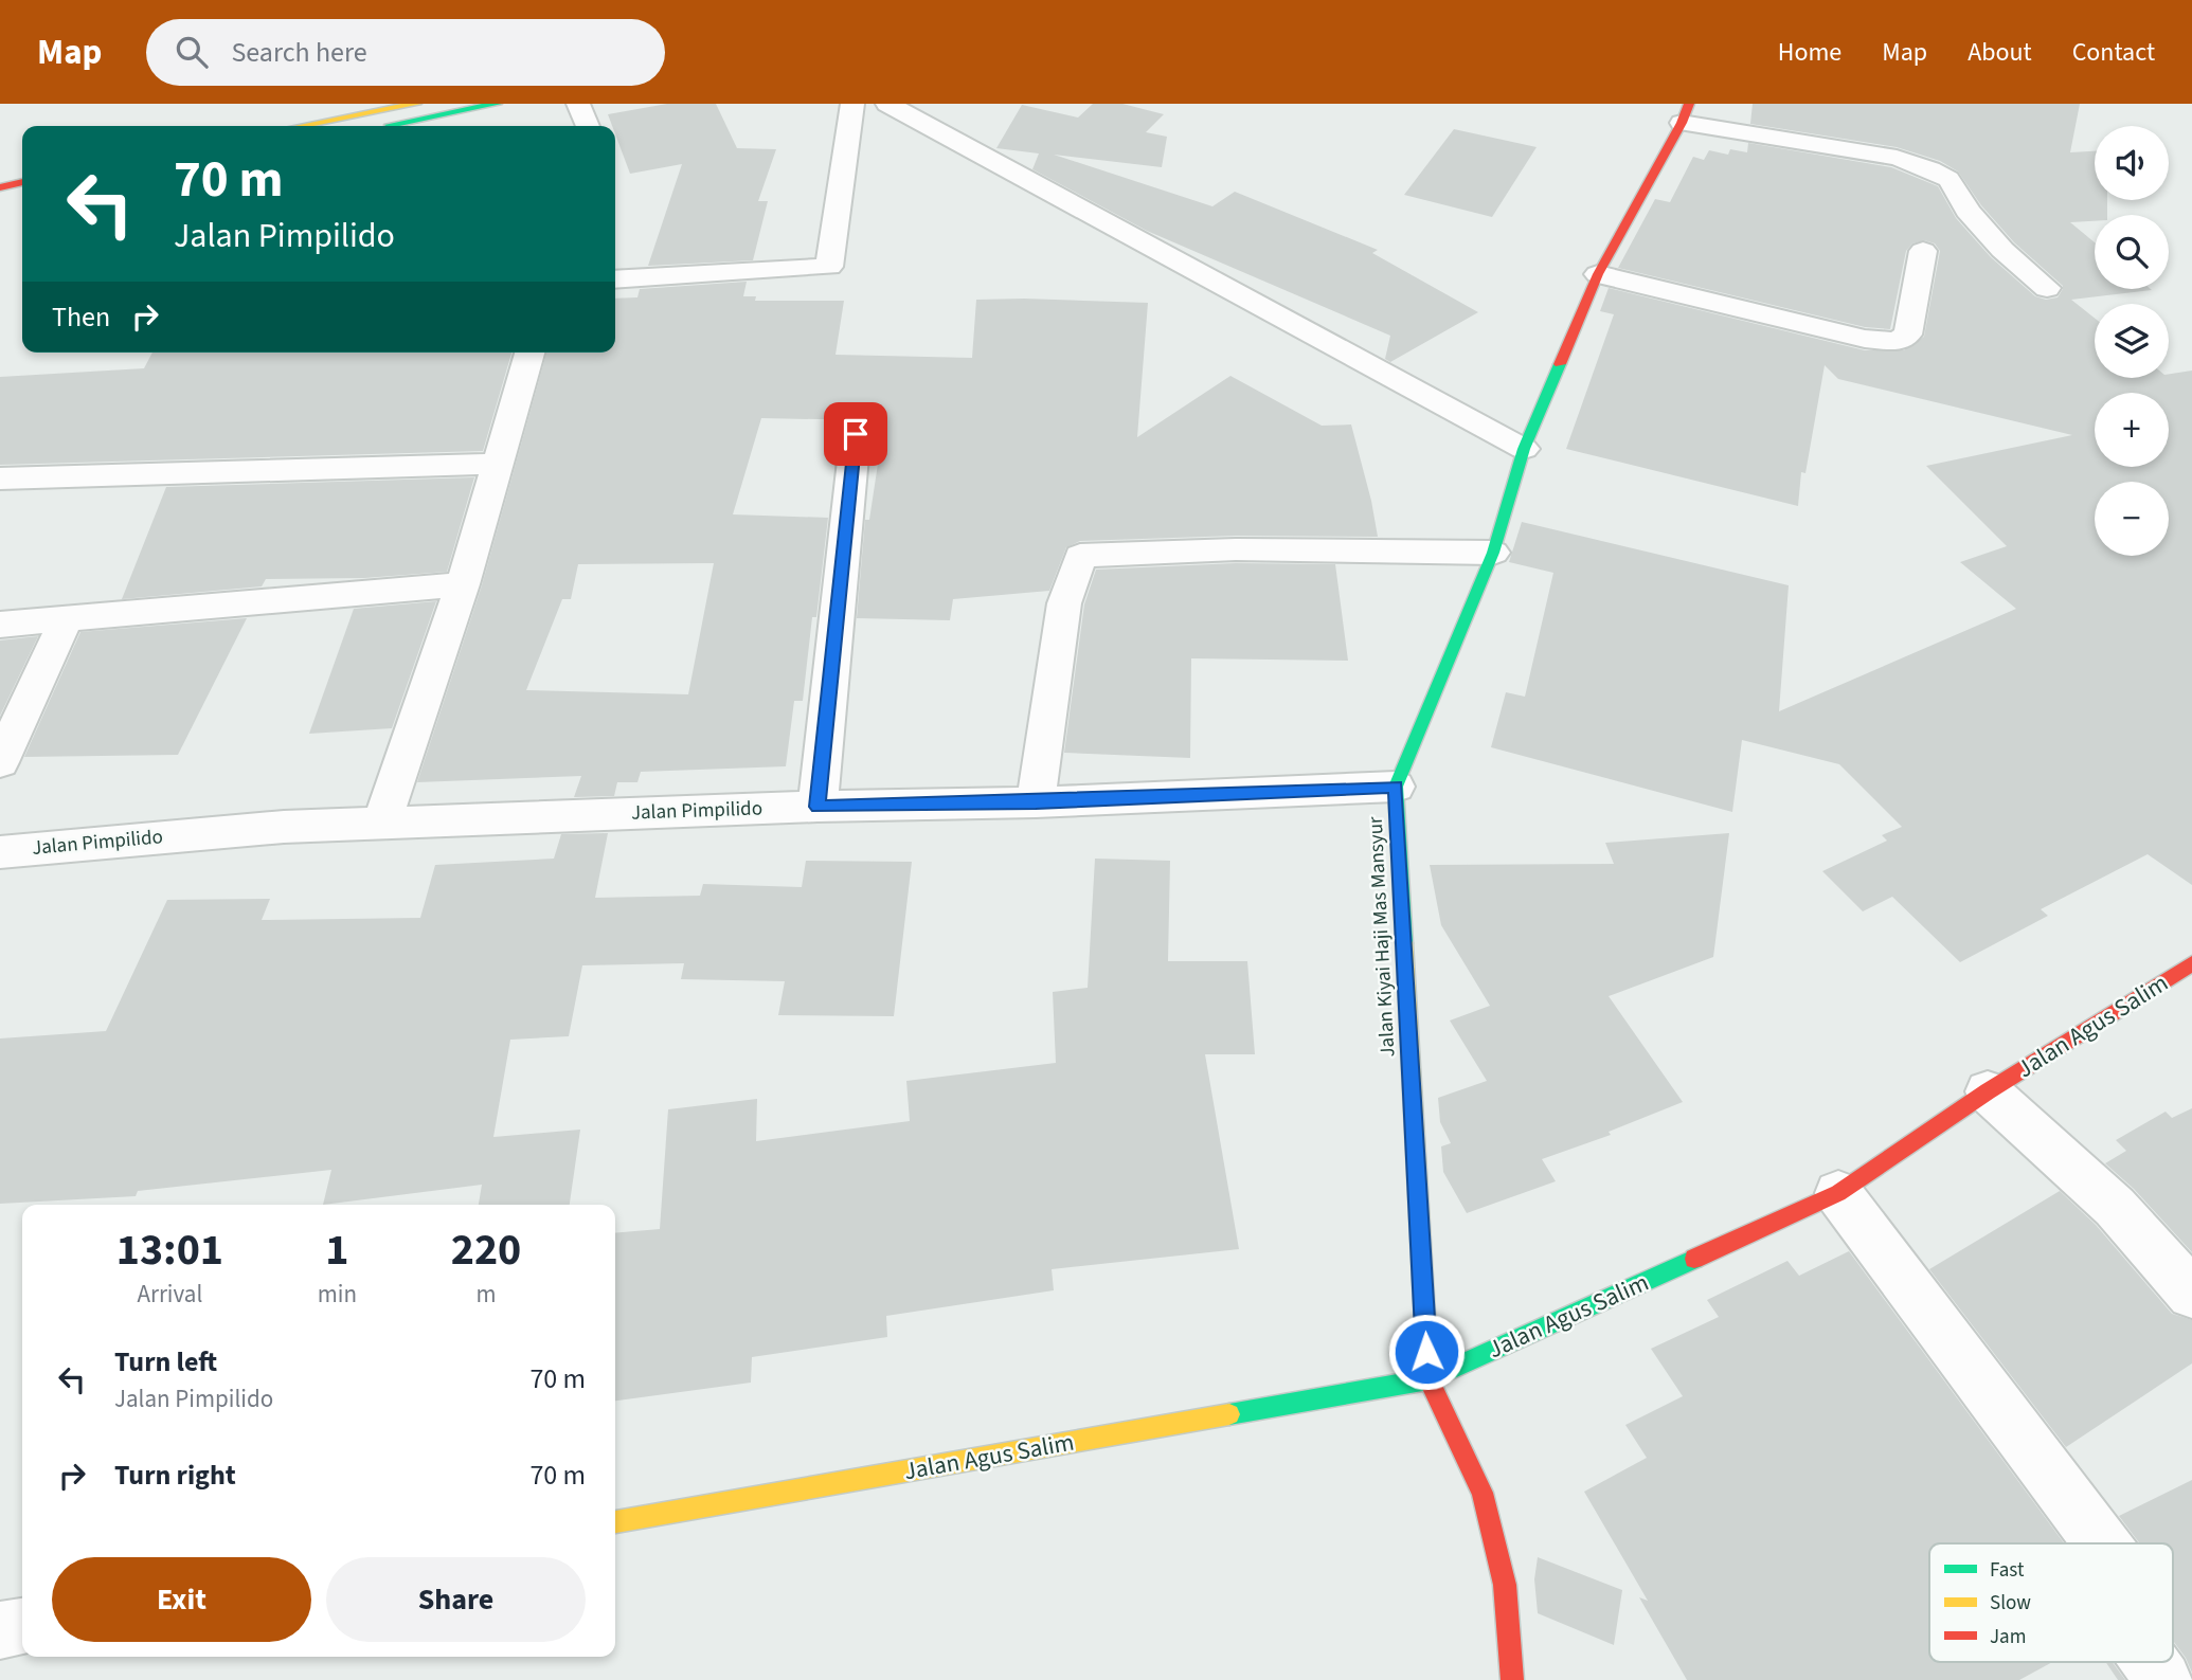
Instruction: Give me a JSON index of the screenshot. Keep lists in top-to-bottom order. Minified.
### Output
{"streets":{"main road":["Jalan Kiyai Haji Mas Mansyur","Jalan Agus Salim"],"street":["Jalan Pimpilido"]},"crossings":[["Jalan Pimpilido","Jalan Kiyai Haji Mas Mansyur"],["Jalan Kiyai Haji Mas Mansyur","Jalan Agus Salim"]],"legend":["Fast","Slow","Jam"],"page":{"header":"Map","search":"Search here","nav":["Home","Map","About","Contact"],"map_buttons":["+","−"],"turn":["70 m","Jalan Pimpilido"],"then":"Then","eta":["13:01","Arrival","1","min","220","m"],"list":[{"name":"Turn left","note":"Jalan Pimpilido","value":"70 m"},{"name":"Turn right","value":"70 m"}],"buttons":["Exit","Share"]}}
